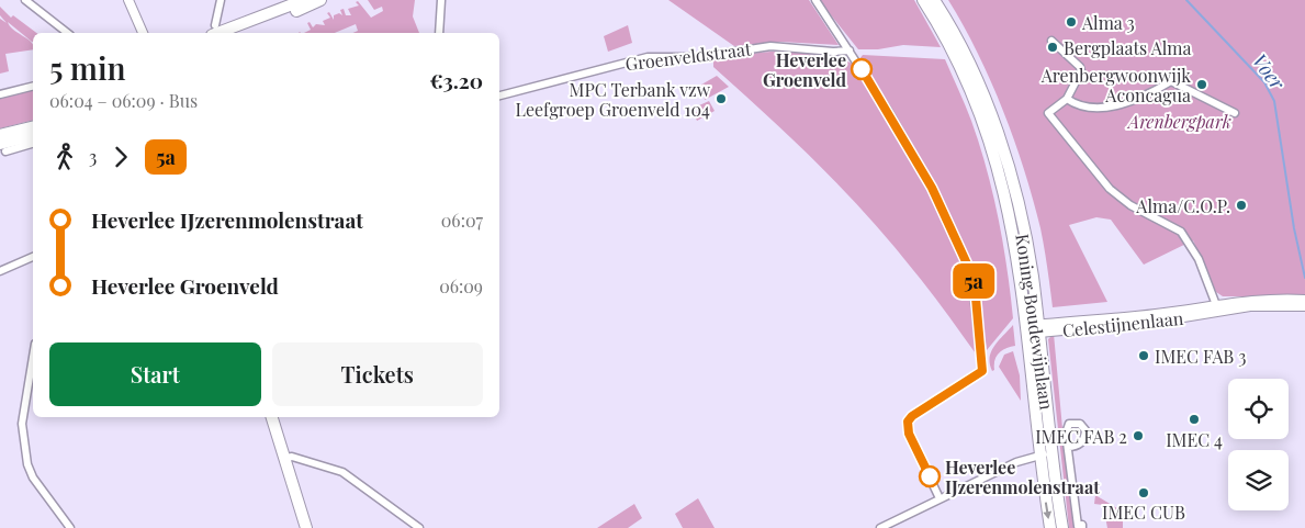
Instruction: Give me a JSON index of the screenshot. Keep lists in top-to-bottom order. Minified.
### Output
{"streets":{"main road":["Koning Boudewijnlaan"],"street":["Groenveldstraat","Celestijnenlaan"]},"crossings":[["Koning Boudewijnlaan","Celestijnenlaan"]],"water":["Voer"],"parks":["Arenbergpark"],"places":["Alma 3","Bergplaats Alma","Heverlee Groenveld","Arenbergwoonwijk Aconcagua","MPC Terbank vzw Leefgroep Groenveld 104","Alma/C.O.P.","IMEC FAB 3","IMEC 4","IMEC FAB 2","Heverlee IJzerenmolenstraat","IMEC CUB"],"lines":["bus line 5a"],"page":{"on_map":"5a","heading":["5 min","06:04 – 06:09 · Bus","€3.20"],"legs":["3","5a"],"list":[{"name":"Heverlee IJzerenmolenstraat","value":"06:07"},{"name":"Heverlee Groenveld","value":"06:09"}],"buttons":["Start","Tickets"]}}
